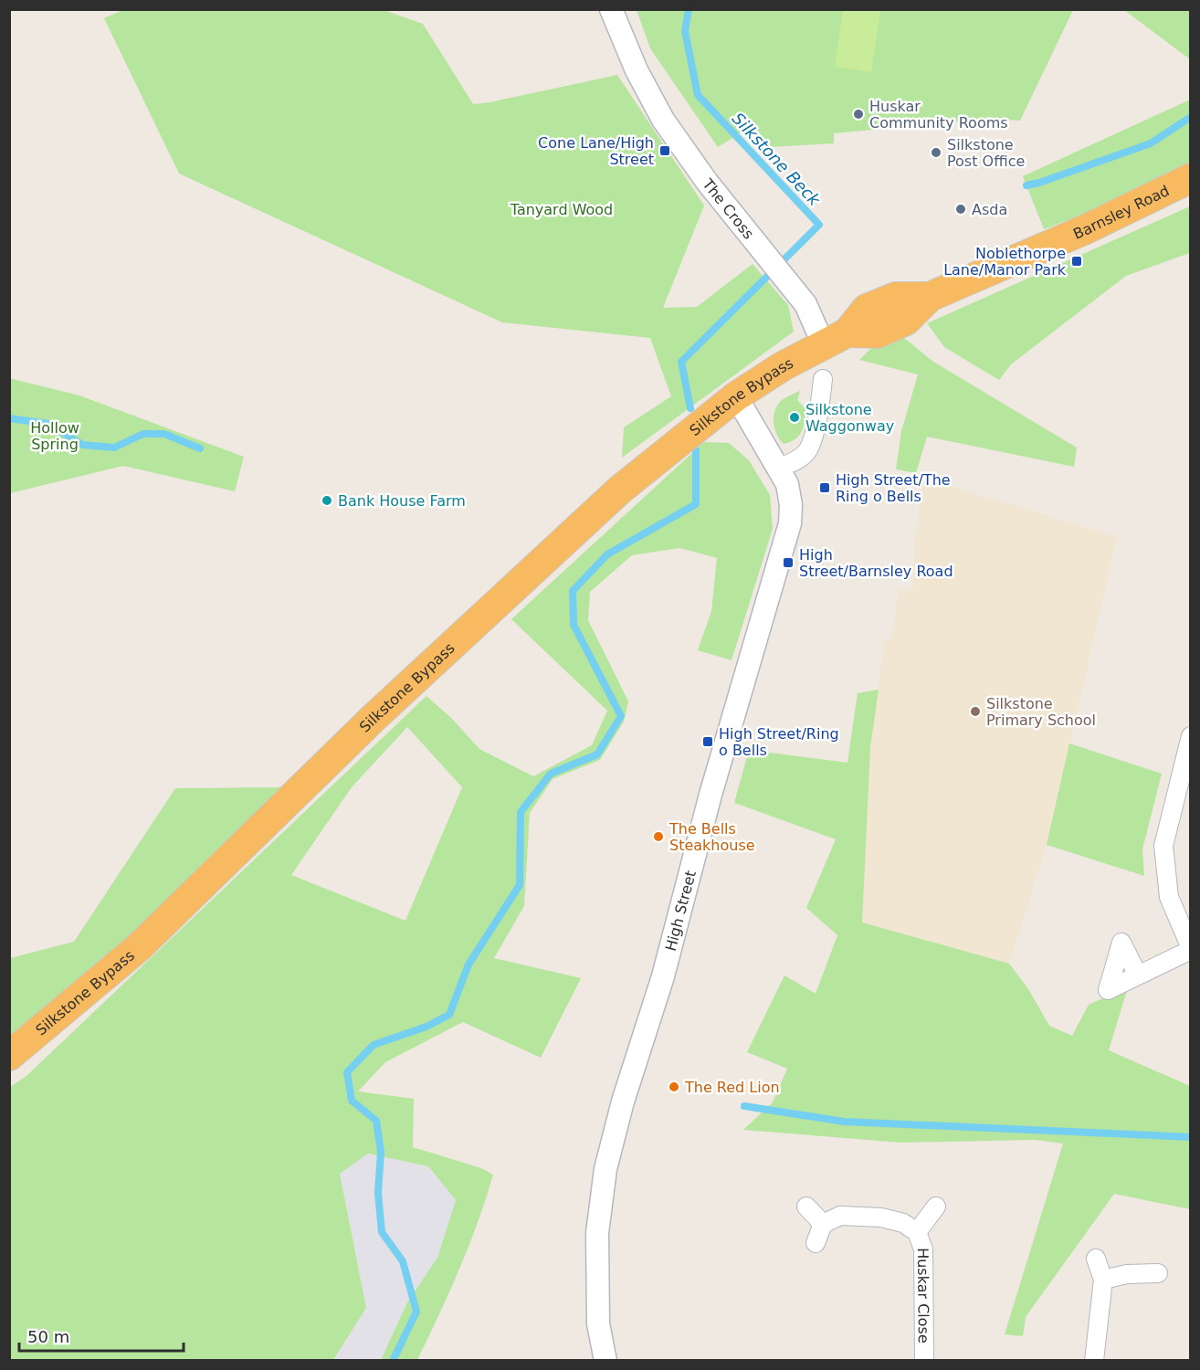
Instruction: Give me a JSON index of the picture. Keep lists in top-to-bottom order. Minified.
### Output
{"streets":{"highway":["Barnsley Road","Silkstone Bypass"],"street":["The Cross","High Street","Huskar Close"]},"crossings":[["The Cross","Barnsley Road"],["The Cross","Silkstone Bypass"],["Barnsley Road","Silkstone Bypass"],["Silkstone Bypass","High Street"]],"water":["Silkstone Beck"],"parks":["Tanyard Wood","Hollow Spring"],"places":{"other":["Huskar Community Rooms","Silkstone Post Office","Asda","Silkstone Waggonway","Bank House Farm","Silkstone Primary School","The Bells Steakhouse","The Red Lion"],"transit":["Cone Lane/High Street","Noblethorpe Lane/Manor Park","High Street/The Ring o Bells","High Street/Barnsley Road","High Street/Ring o Bells"]},"scale_bar":"50 m"}
